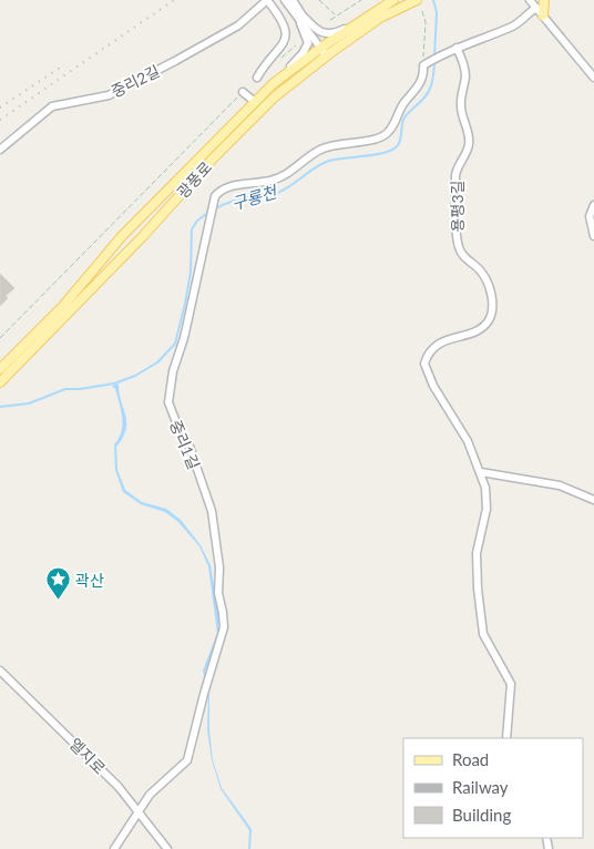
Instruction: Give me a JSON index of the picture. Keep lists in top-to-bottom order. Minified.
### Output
{"streets":{"main road":["광풍로"],"street":["중리2길","용평3길","중리1길","엘지로"]},"crossings":[["중리1길","엘지로"]],"water":["구룡천"],"places":{"place":["곽산"]},"legend":["Road","Railway","Building"]}
